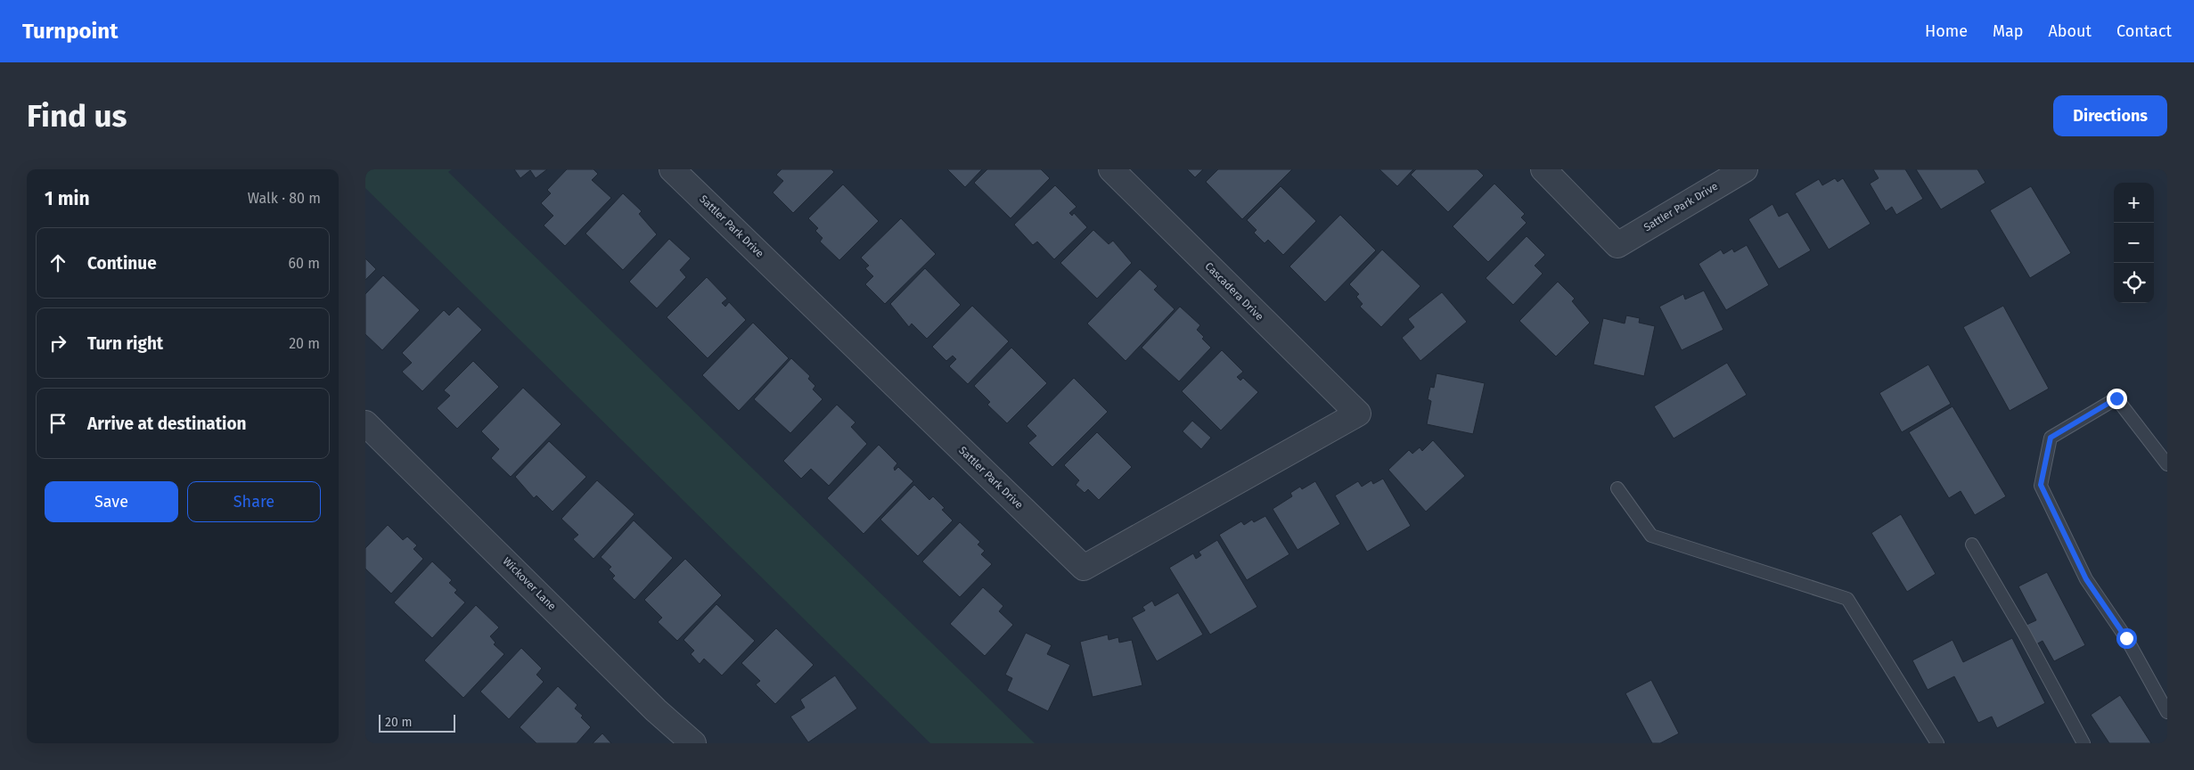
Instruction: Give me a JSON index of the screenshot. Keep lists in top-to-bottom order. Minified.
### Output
{"streets":{"street":["Sattler Park Drive","Cascadera Drive","Wickover Lane"]},"crossings":[["Sattler Park Drive","Cascadera Drive"]],"scale_bar":"20 m","page":{"header":"Turnpoint","nav":["Home","Map","About","Contact"],"buttons":["Directions",["Save","Share"]],"title":"Find us","heading":["1 min","Walk · 80 m"],"map_buttons":["+","−"],"list":[["Continue","60 m"],["Turn right","20 m"],"Arrive at destination"],"scale":"20 m"}}
